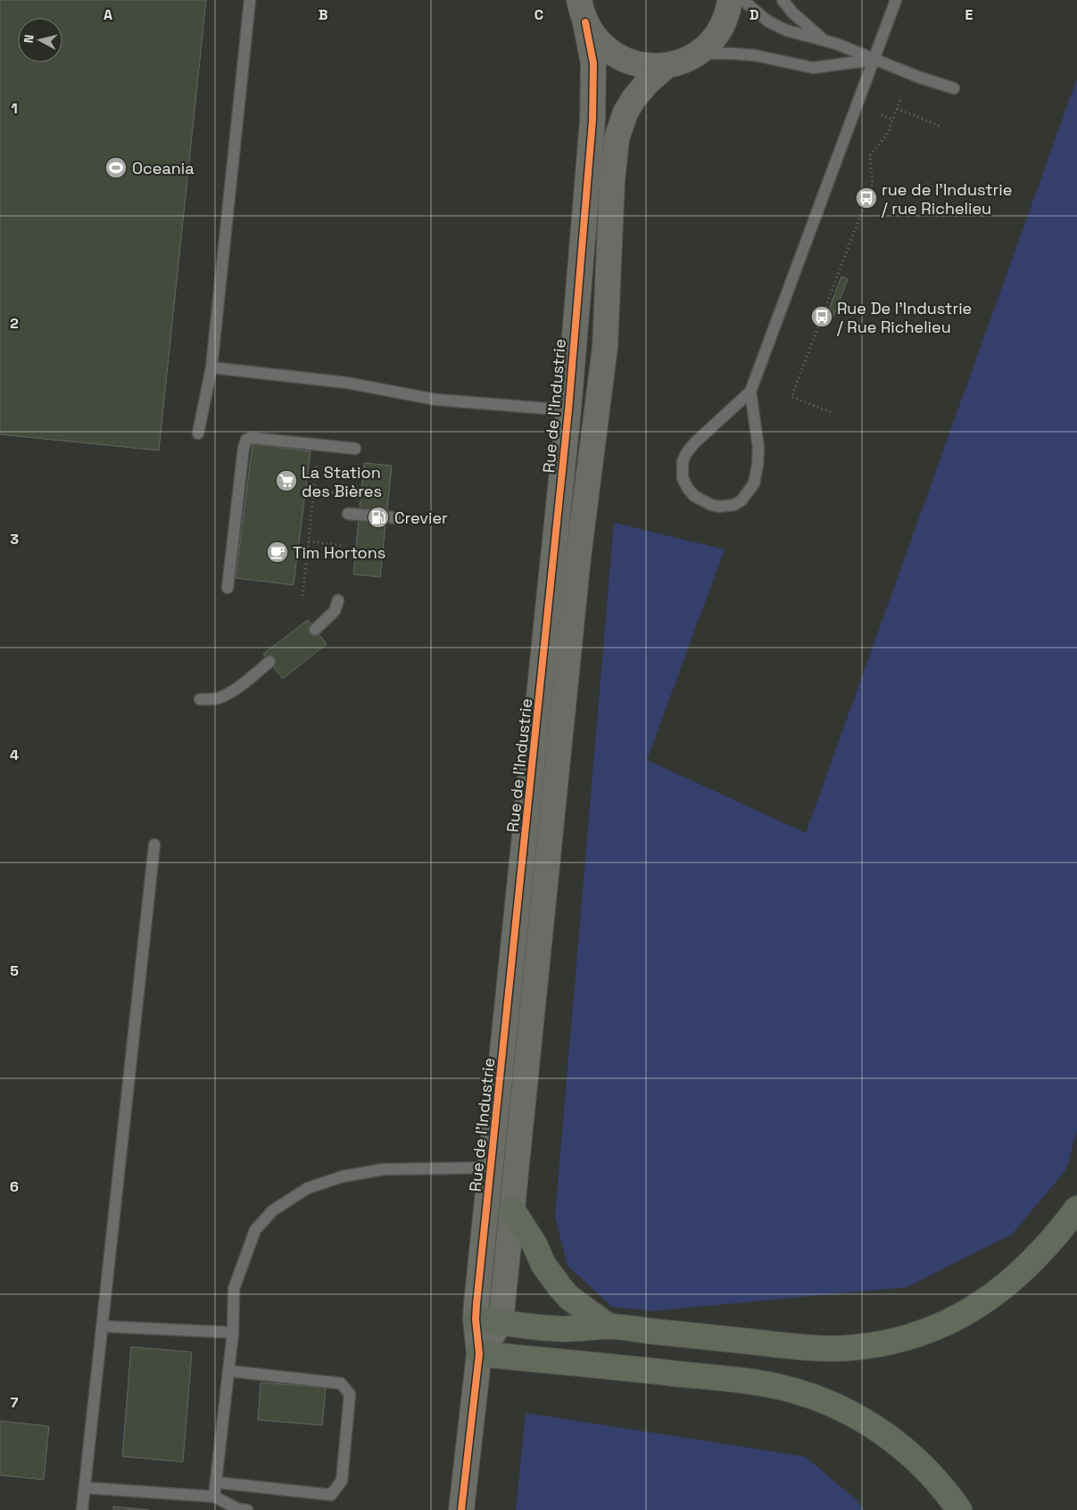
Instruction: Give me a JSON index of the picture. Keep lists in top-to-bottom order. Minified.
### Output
{"streets":{"street":["Rue de l'Industrie"]},"places":{"sports":["Oceania"],"bus stop":["rue de l'Industrie / rue Richelieu","Rue De l'Industrie / Rue Richelieu"],"supermarket":["La Station des Bières"],"fuel station":["Crevier"],"cafe":["Tim Hortons"]},"north":"left","grid":{"columns":["A","B","C","D","E"],"rows":["1","2","3","4","5","6","7"]}}
